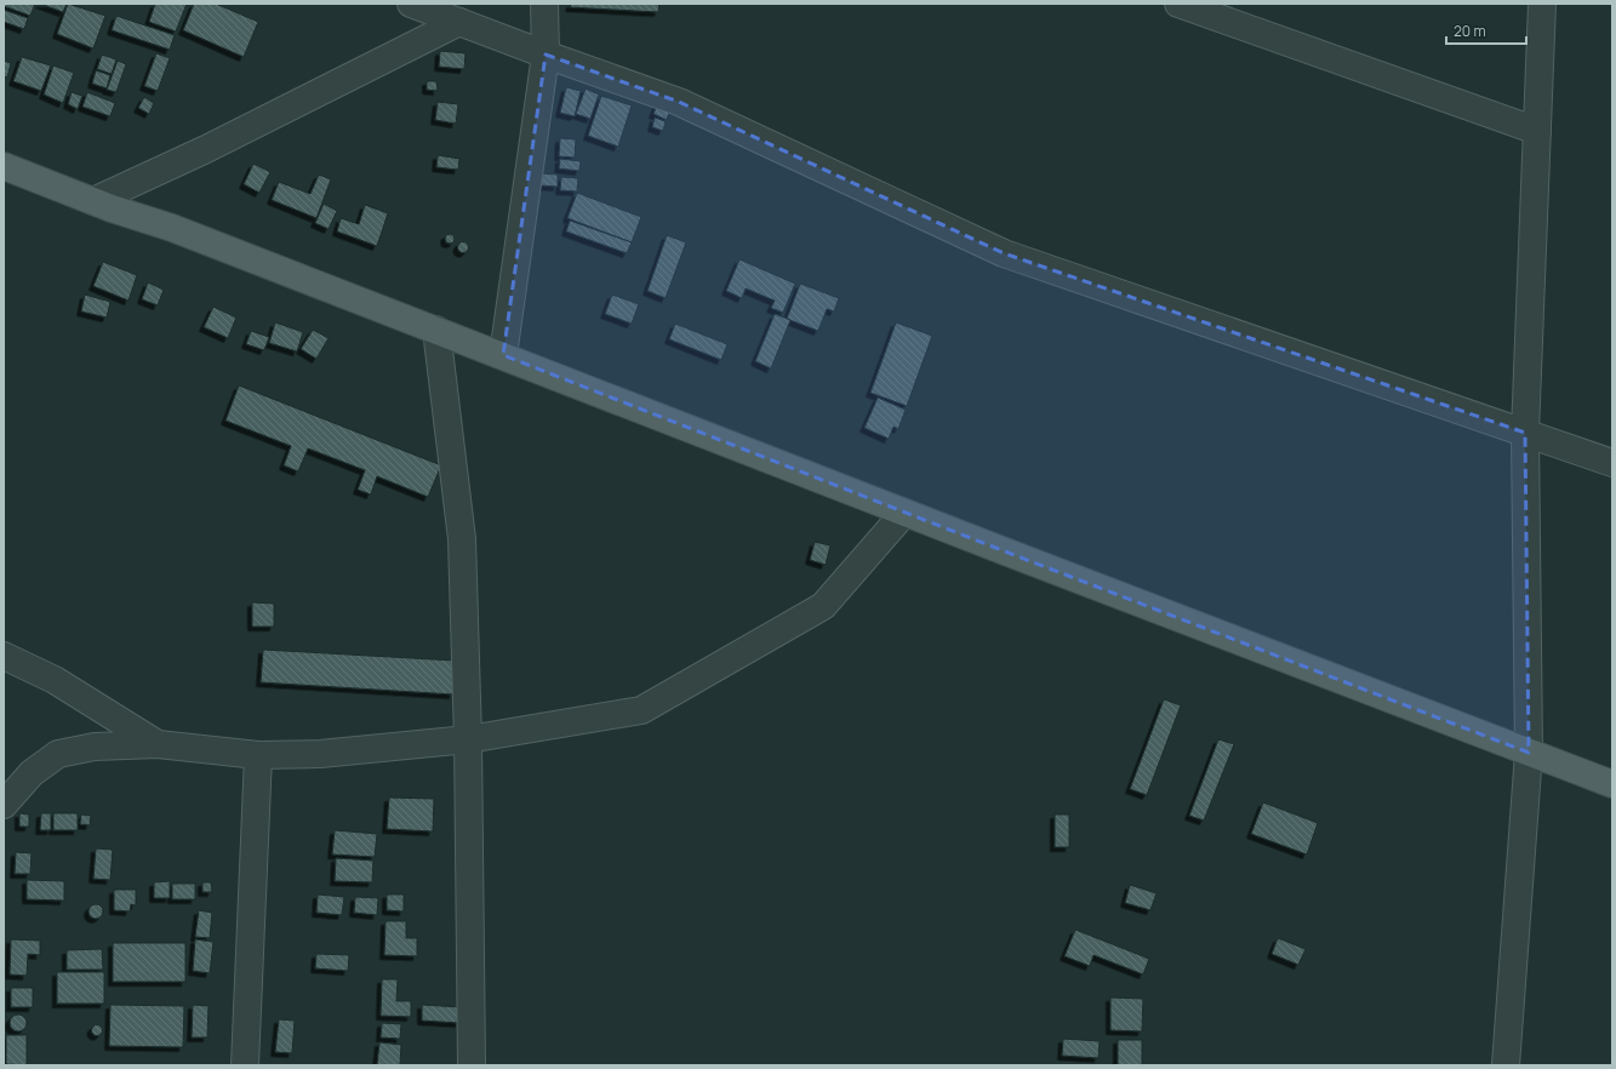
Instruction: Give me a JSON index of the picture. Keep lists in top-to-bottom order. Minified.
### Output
{"scale_bar":"20 m"}
